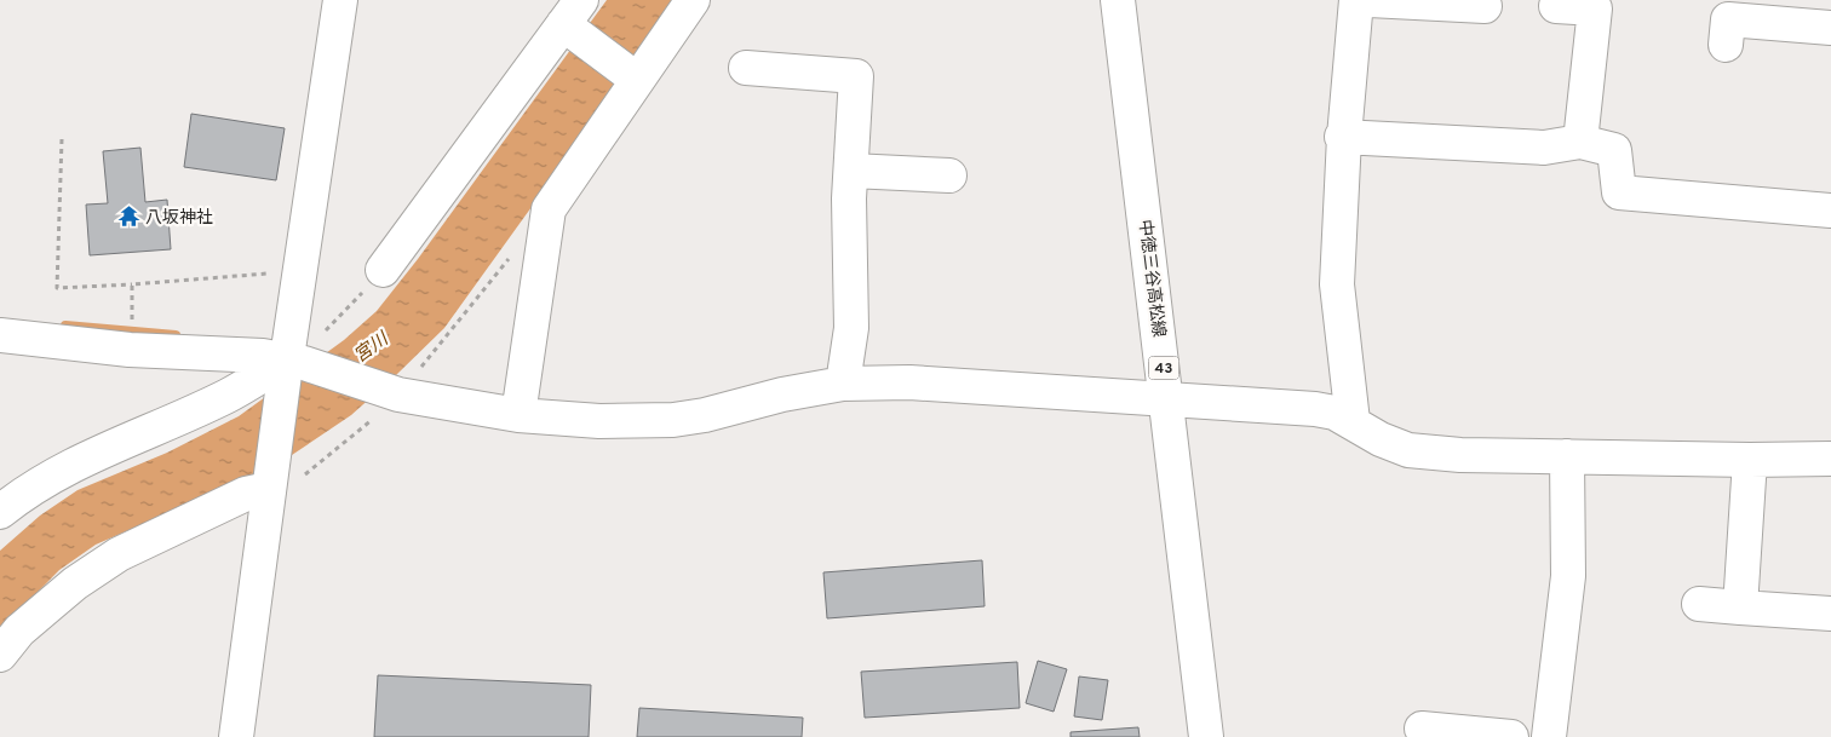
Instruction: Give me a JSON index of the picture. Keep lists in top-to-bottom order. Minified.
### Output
{"streets":{"street":["中徳三谷高松線","43"]},"water":["宮川"],"places":{"temple":["八坂神社"]}}
